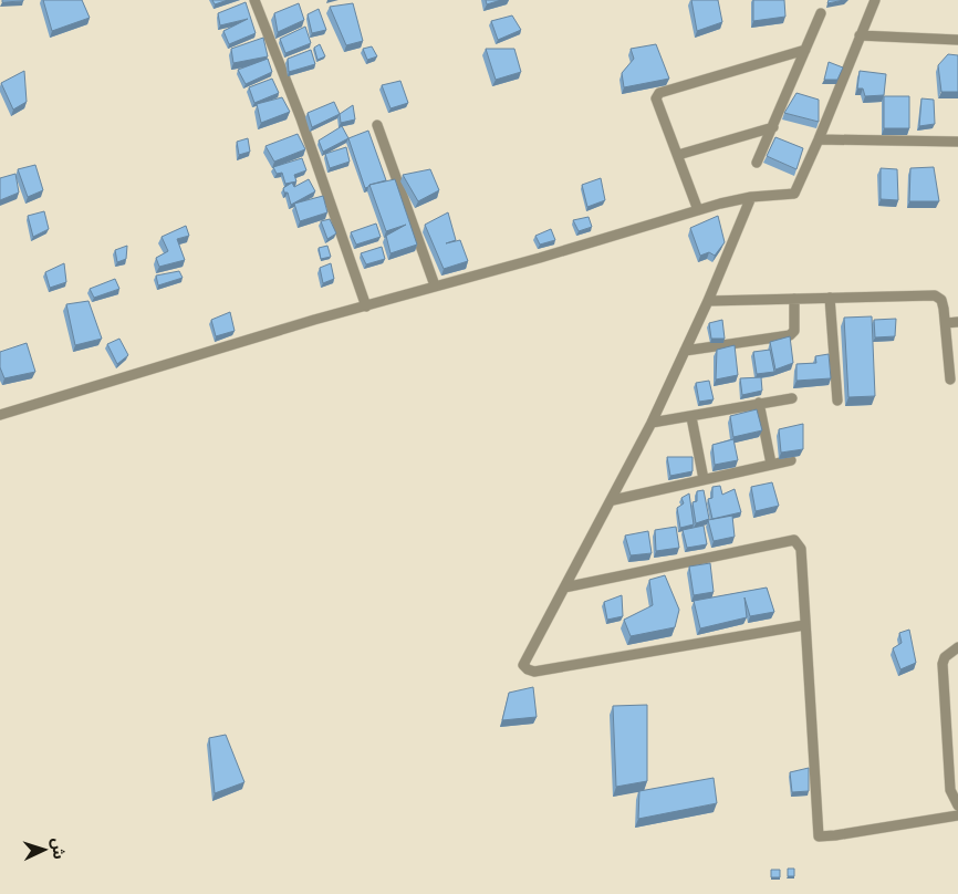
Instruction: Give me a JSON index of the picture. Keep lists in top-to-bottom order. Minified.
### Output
{"north":"right"}
